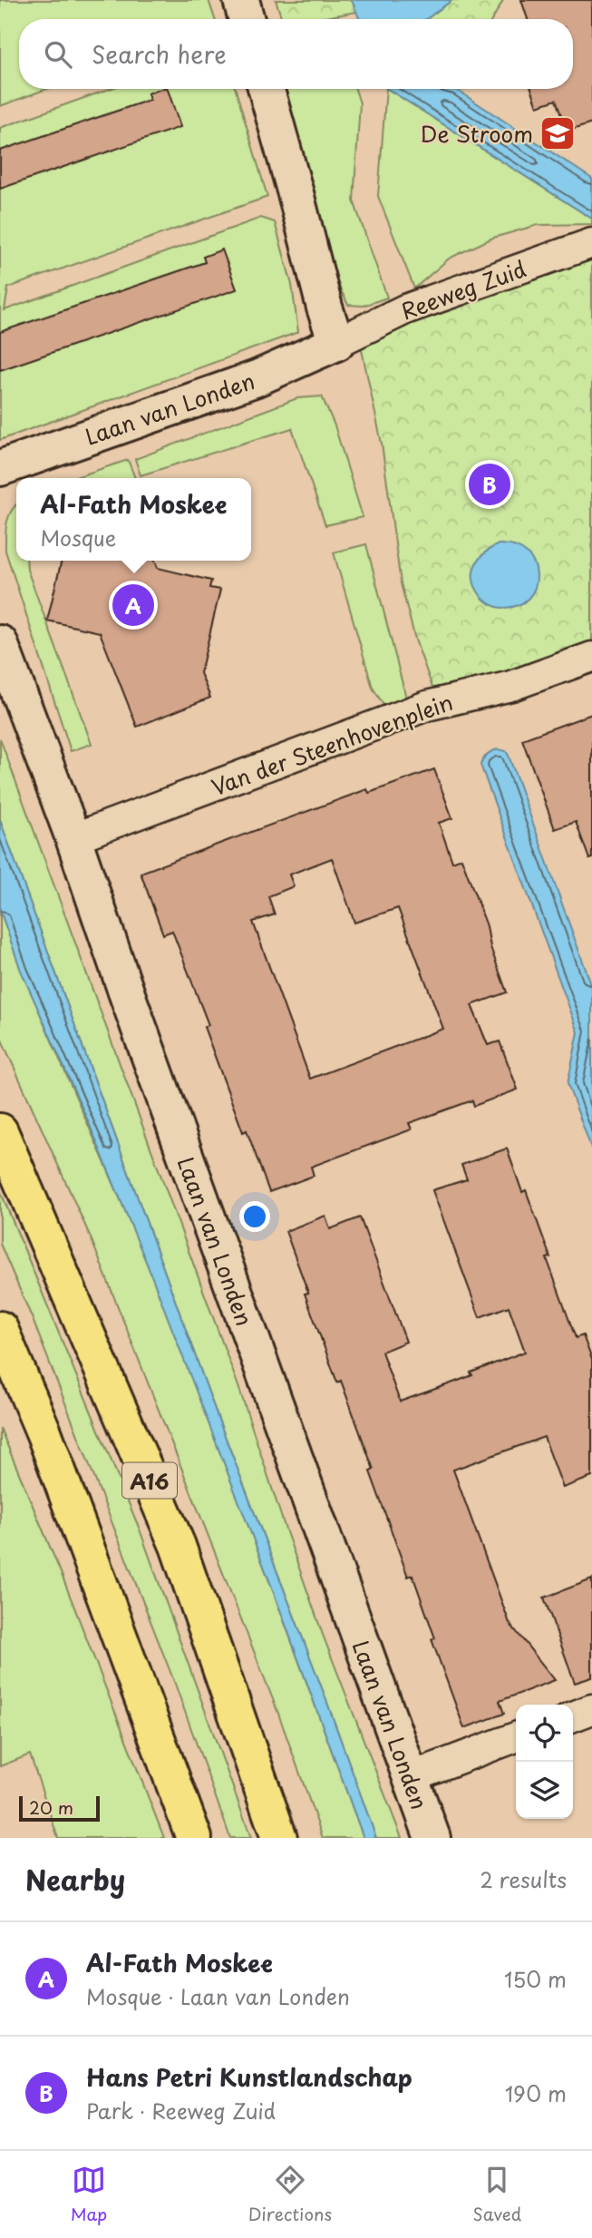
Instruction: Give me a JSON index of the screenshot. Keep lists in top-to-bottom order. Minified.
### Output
{"streets":{"highway":["A16"],"street":["Reeweg Zuid","Laan van Londen","Van der Steenhovenplein"]},"crossings":[["Reeweg Zuid","Laan van Londen"],["Laan van Londen","Van der Steenhovenplein"]],"places":{"school or university":["De Stroom"]},"scale_bar":"20 m","page":{"search":"Search here","pins":["B","A"],"popup":["Al-Fath Moskee","Mosque"],"scale":"20 m","heading":["Nearby","2 results"],"list":[{"mark":"A","name":"Al-Fath Moskee","note":"Mosque · Laan van Londen","value":"150 m"},{"mark":"B","name":"Hans Petri Kunstlandschap","note":"Park · Reeweg Zuid","value":"190 m"}],"nav":["Map","Directions","Saved"]}}
